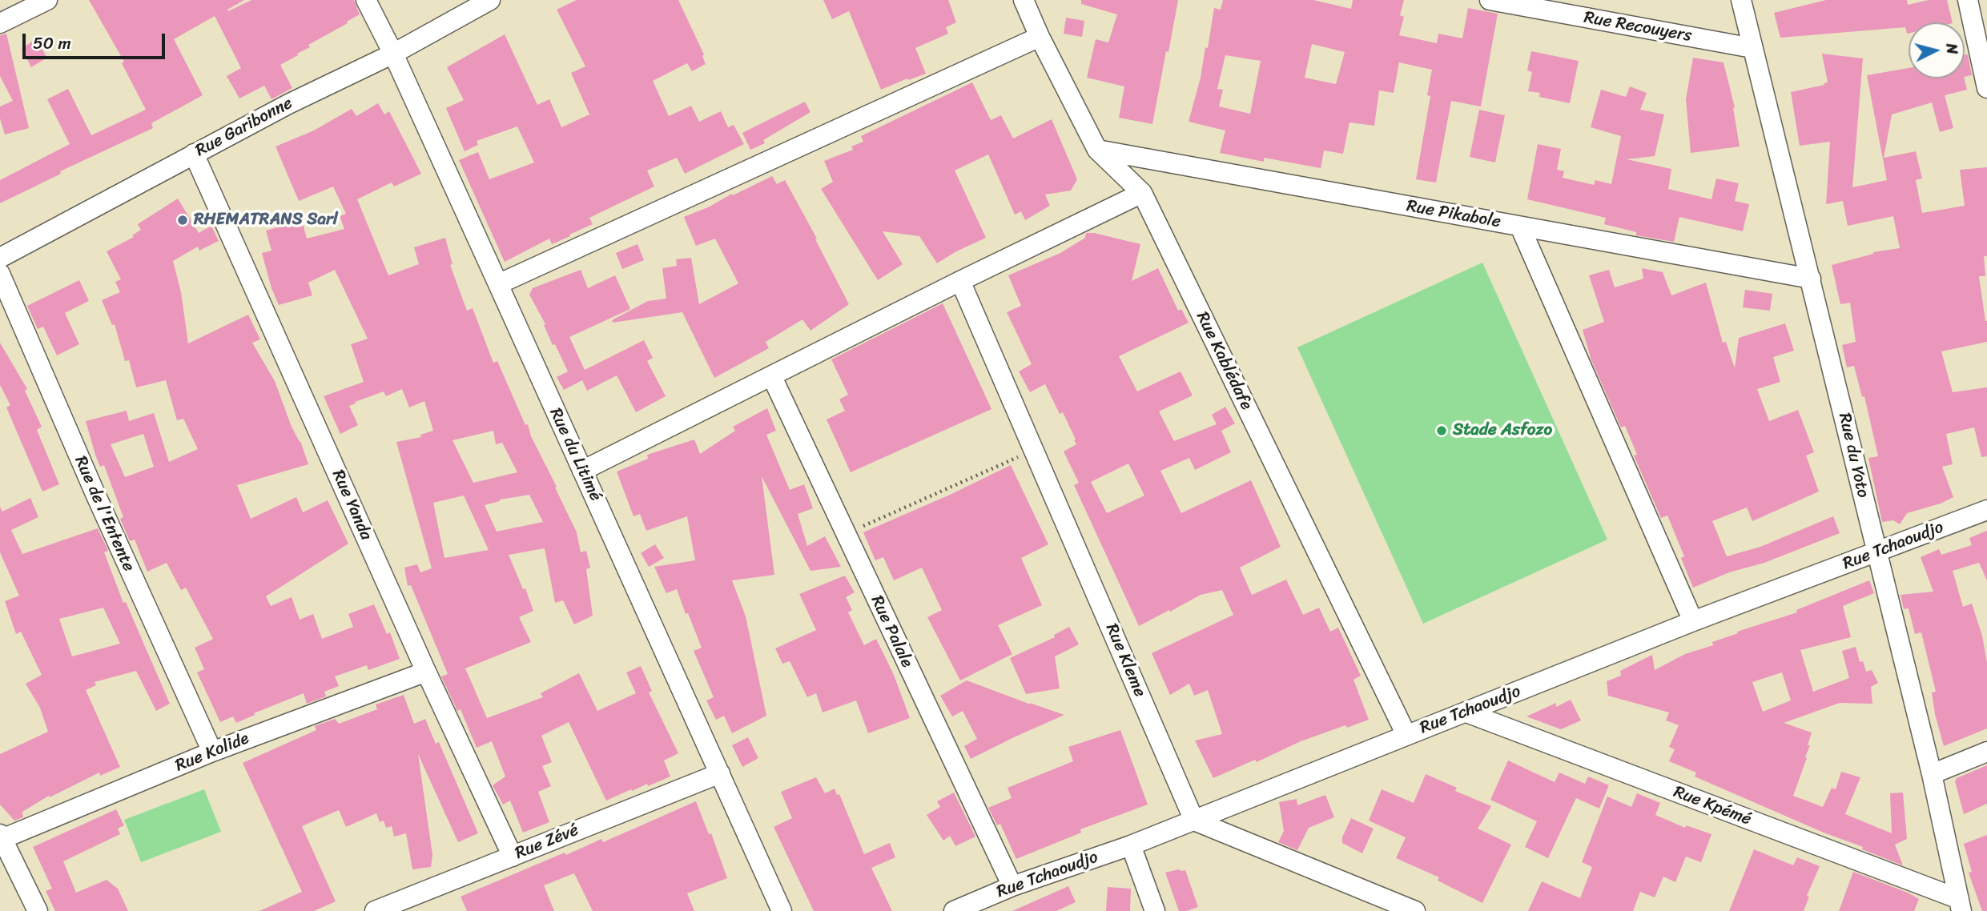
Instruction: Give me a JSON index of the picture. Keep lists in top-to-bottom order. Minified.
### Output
{"streets":{"street":["Rue Recouyers","Rue Garibonne","Rue Pikabole","Rue Kablédafe","Rue du Litimé","Rue du Yoto","Rue Yanda","Rue de l'Entente","Rue Tchaoudjo","Rue Palale","Rue Kleme","Rue Kolide","Rue Kpémé","Rue Zévé"]},"crossings":[["Rue Recouyers","Rue du Yoto"],["Rue Garibonne","Rue du Litimé"],["Rue Garibonne","Rue Yanda"],["Rue Pikabole","Rue Kablédafe"],["Rue Pikabole","Rue du Yoto"],["Rue Kablédafe","Rue Tchaoudjo"],["Rue du Litimé","Rue Zévé"],["Rue du Yoto","Rue Tchaoudjo"],["Rue du Yoto","Rue Kpémé"],["Rue Yanda","Rue Kolide"],["Rue Yanda","Rue Zévé"],["Rue de l'Entente","Rue Kolide"],["Rue Tchaoudjo","Rue Palale"],["Rue Tchaoudjo","Rue Kleme"],["Rue Tchaoudjo","Rue Kpémé"]],"places":["RHEMATRANS Sarl","Stade Asfozo"],"scale_bar":"50 m","north":"right"}
